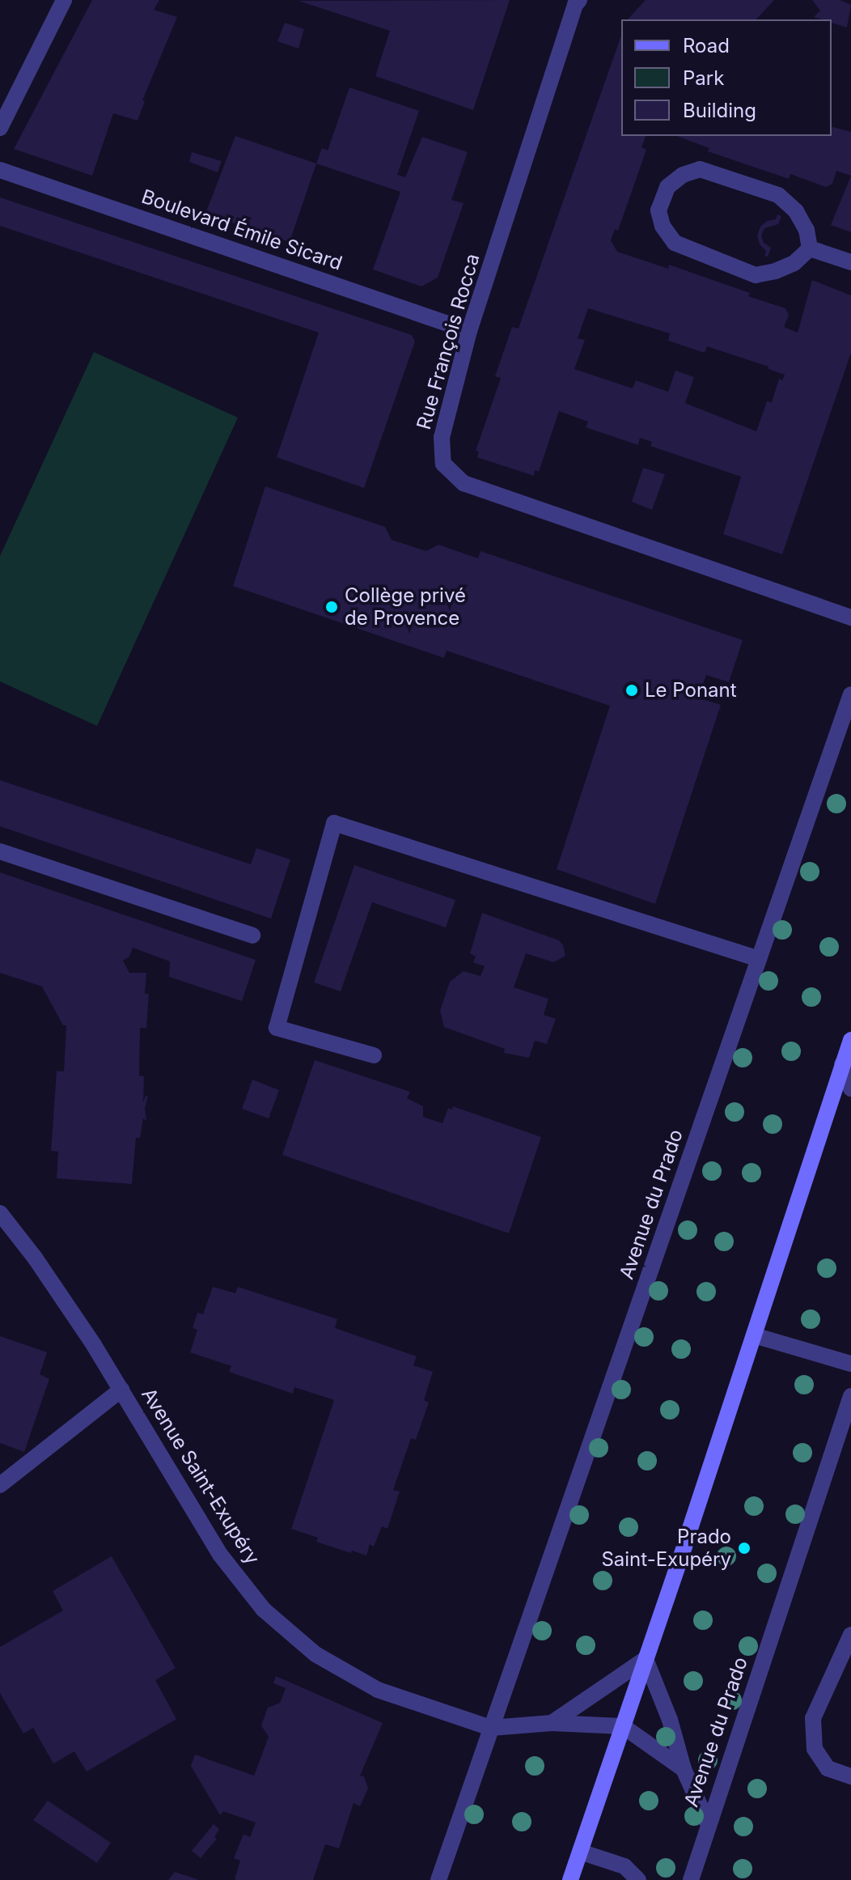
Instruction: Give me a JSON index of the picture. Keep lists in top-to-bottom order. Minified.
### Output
{"streets":{"street":["Boulevard Émile Sicard","Rue François Rocca","Avenue du Prado","Avenue Saint-Exupéry"]},"crossings":[["Boulevard Émile Sicard","Rue François Rocca"],["Avenue du Prado","Avenue Saint-Exupéry"]],"places":["Collège privé de Provence","Le Ponant","Prado Saint-Exupéry"],"legend":["Road","Park","Building"]}
